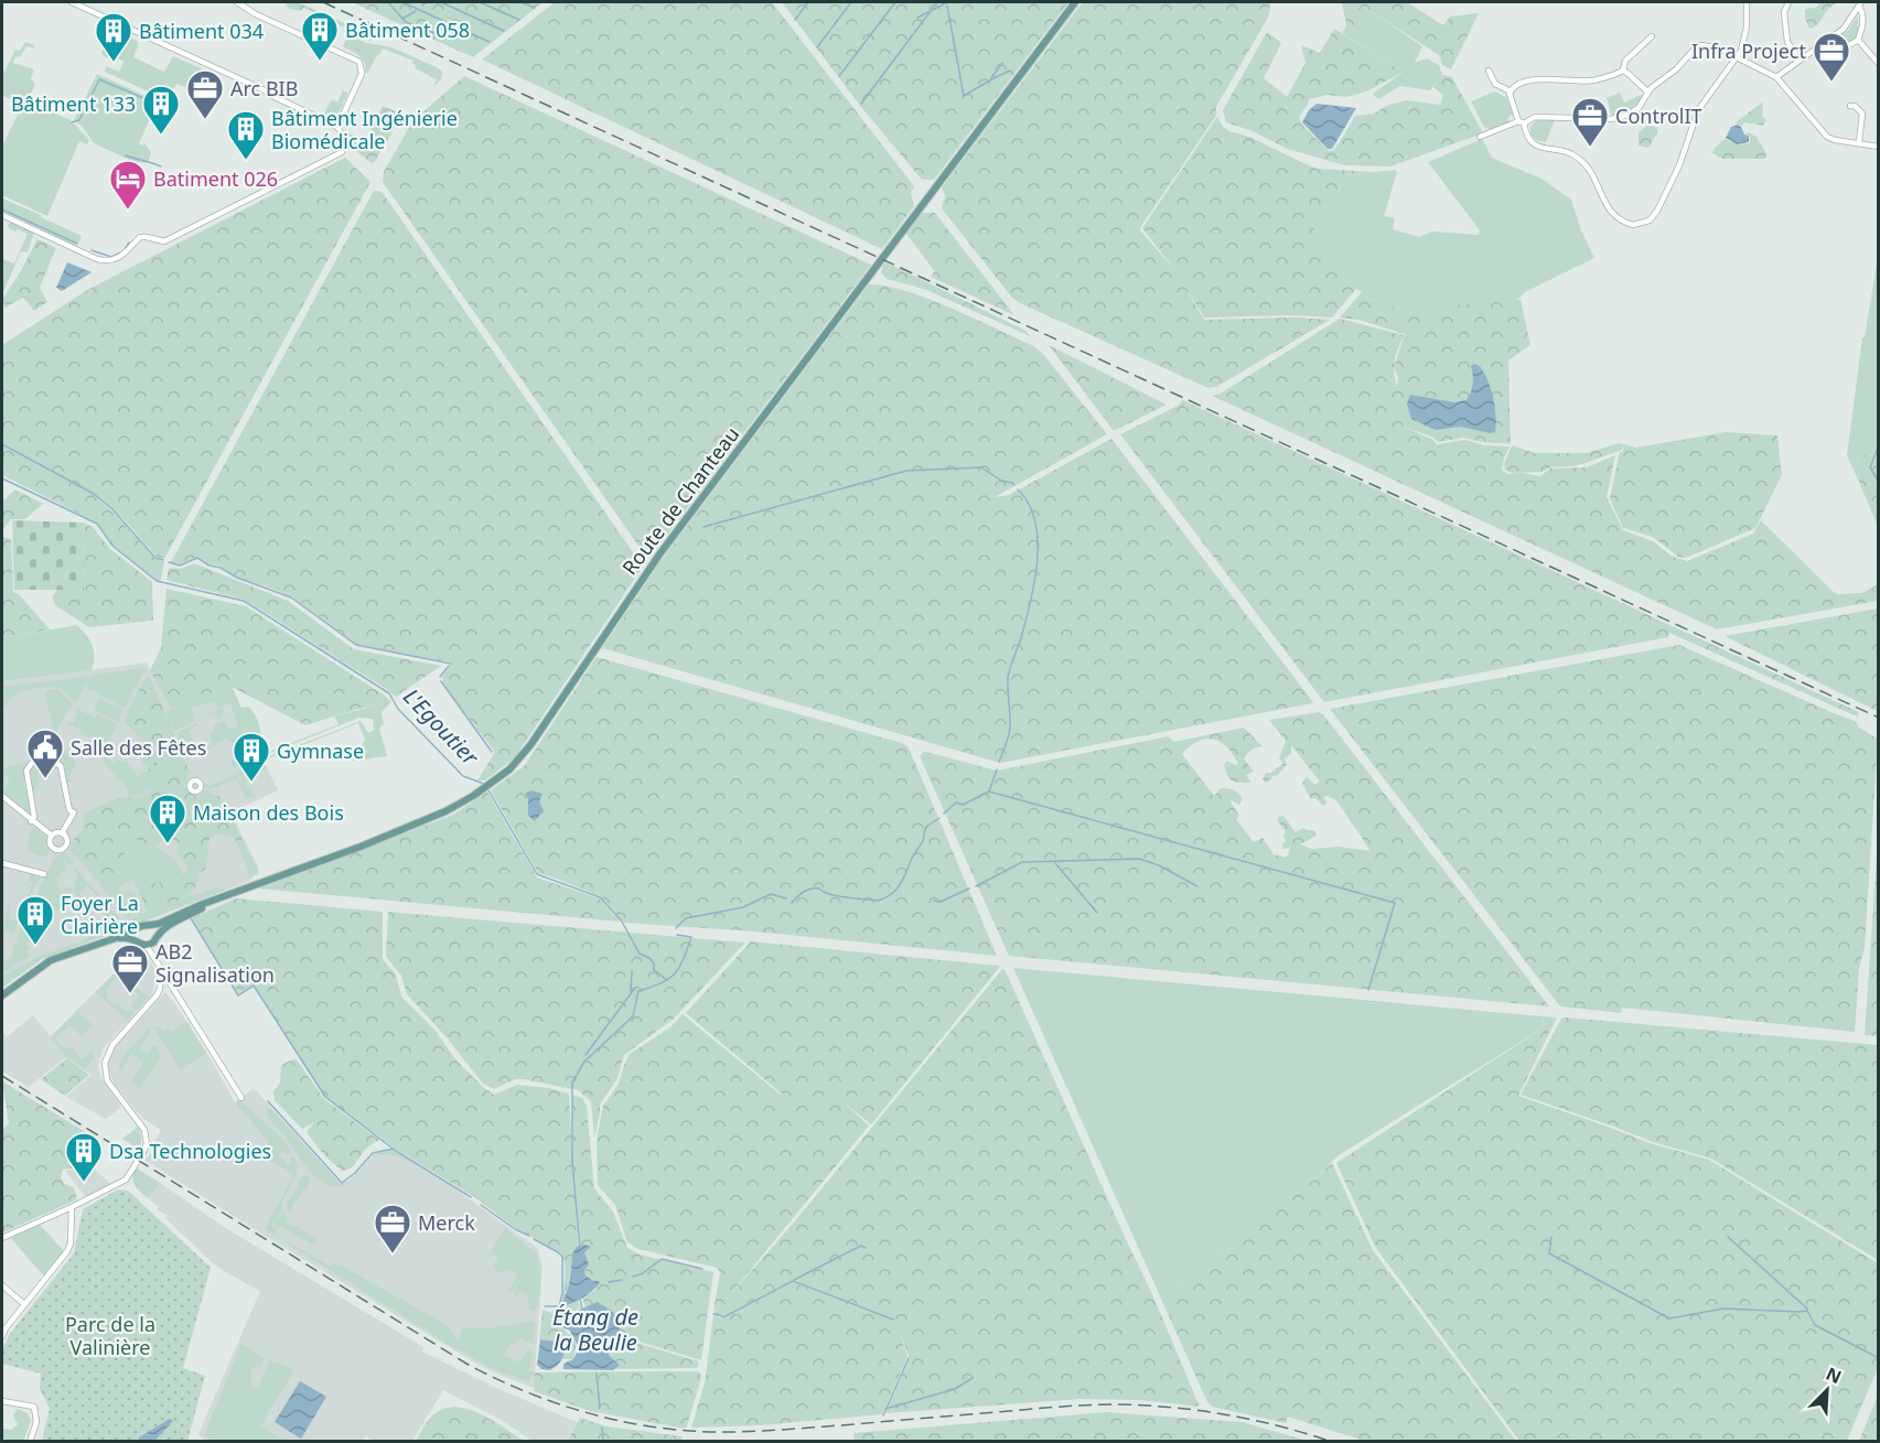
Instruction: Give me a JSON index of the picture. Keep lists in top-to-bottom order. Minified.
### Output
{"streets":{"main road":["Route de Chanteau"]},"water":["L'Egoutier","Étang de la Beulie"],"parks":["Parc de la Valinière"],"places":{"building":["Bâtiment 058","Bâtiment 034","Bâtiment 133","Bâtiment Ingénierie Biomédicale","Gymnase","Maison des Bois","Foyer La Clairière","Dsa Technologies"],"office":["Infra Project","Arc BIB","ControlIT","AB2 Signalisation","Merck"],"hotel":["Batiment 026"],"public building":["Salle des Fêtes"]},"north":"top right"}
